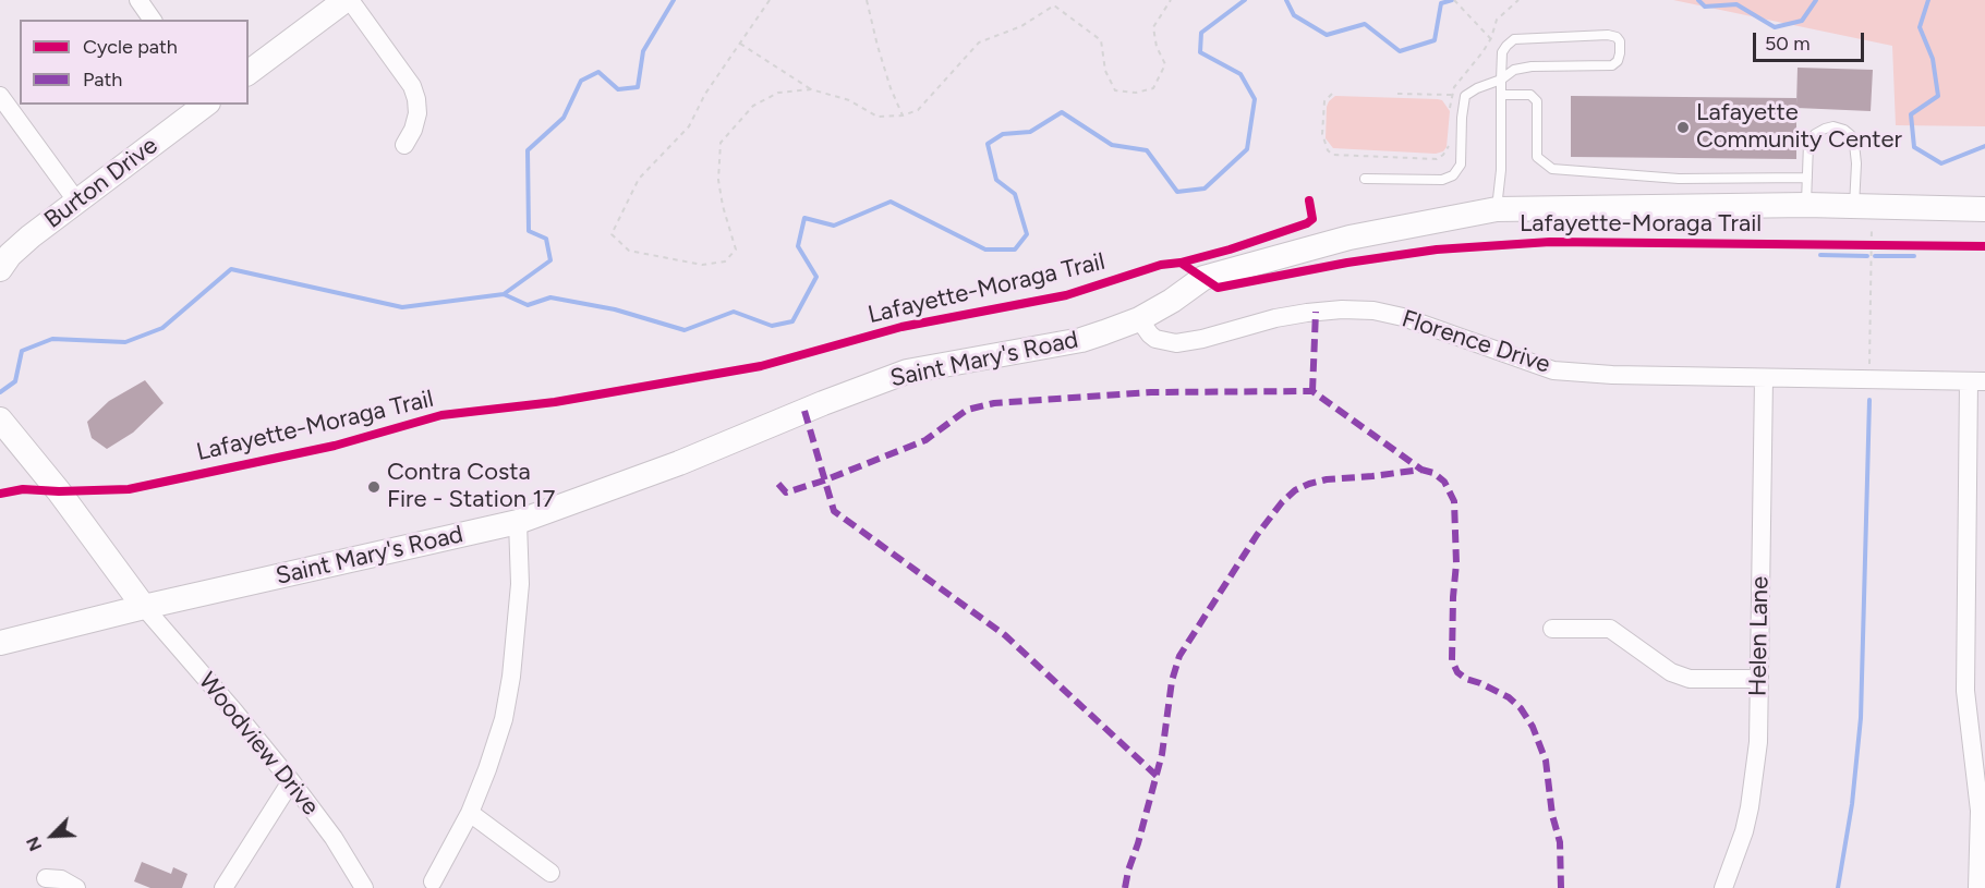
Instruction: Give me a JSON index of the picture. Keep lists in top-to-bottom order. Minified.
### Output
{"streets":{"street":["Burton Drive","Florence Drive","Saint Mary's Road","Helen Lane","Woodview Drive"],"cycle path":["Lafayette-Moraga Trail"]},"crossings":[["Florence Drive","Saint Mary's Road"],["Florence Drive","Helen Lane"],["Saint Mary's Road","Woodview Drive"]],"places":["Lafayette Community Center","Contra Costa Fire - Station 17"],"legend":["Cycle path","Path"],"scale_bar":"50 m","north":"bottom left"}
